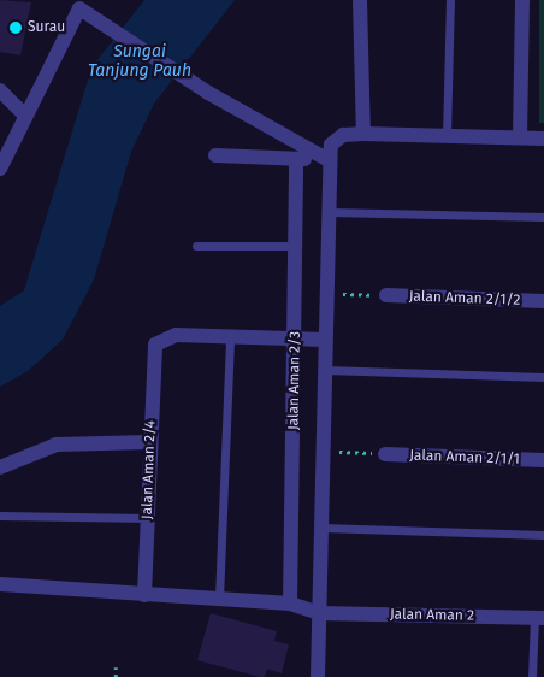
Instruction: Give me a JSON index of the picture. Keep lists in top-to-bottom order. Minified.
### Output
{"streets":{"street":["Jalan Aman 2/1/2","Jalan Aman 2/3","Jalan Aman 2/1/1","Jalan Aman 2/4","Jalan Aman 2"]},"crossings":[["Jalan Aman 2/3","Jalan Aman 2"],["Jalan Aman 2/4","Jalan Aman 2"]],"water":["Sungai Tanjung Pauh"],"places":["Surau"]}
